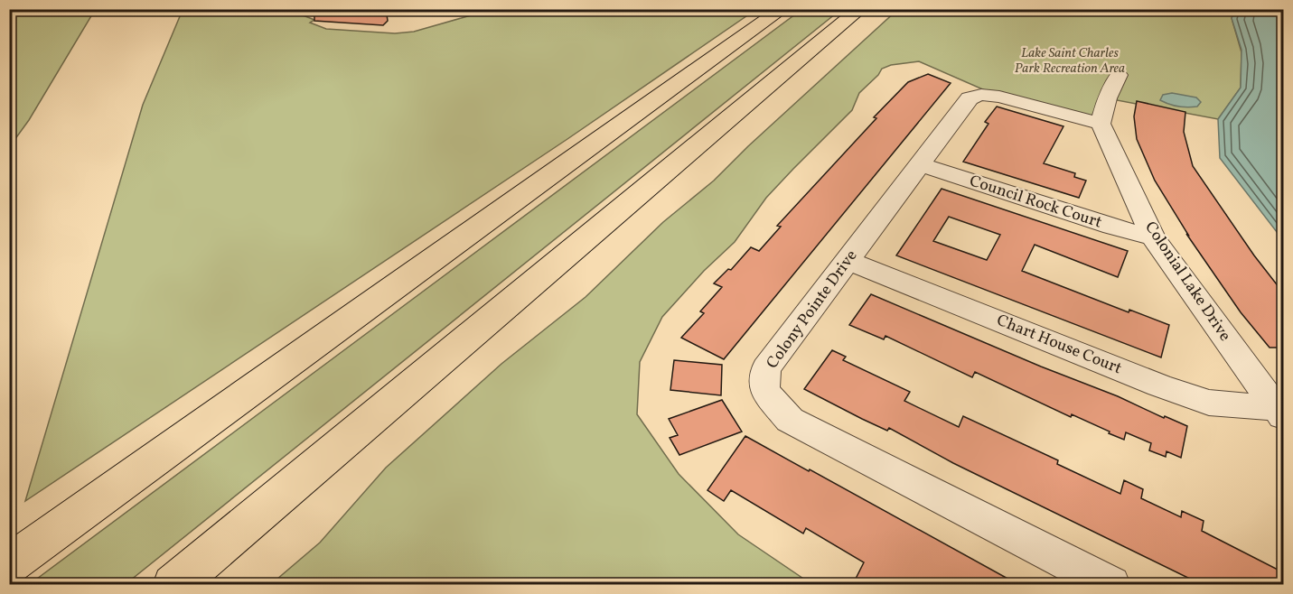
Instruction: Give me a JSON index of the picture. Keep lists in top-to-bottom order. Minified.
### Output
{"streets":{"street":["Council Rock Court","Colonial Lake Drive","Colony Pointe Drive","Chart House Court"]},"crossings":[["Council Rock Court","Colonial Lake Drive"],["Council Rock Court","Colony Pointe Drive"],["Colonial Lake Drive","Colony Pointe Drive"],["Colonial Lake Drive","Chart House Court"],["Colony Pointe Drive","Chart House Court"]],"parks":["Lake Saint Charles Park Recreation Area"]}
